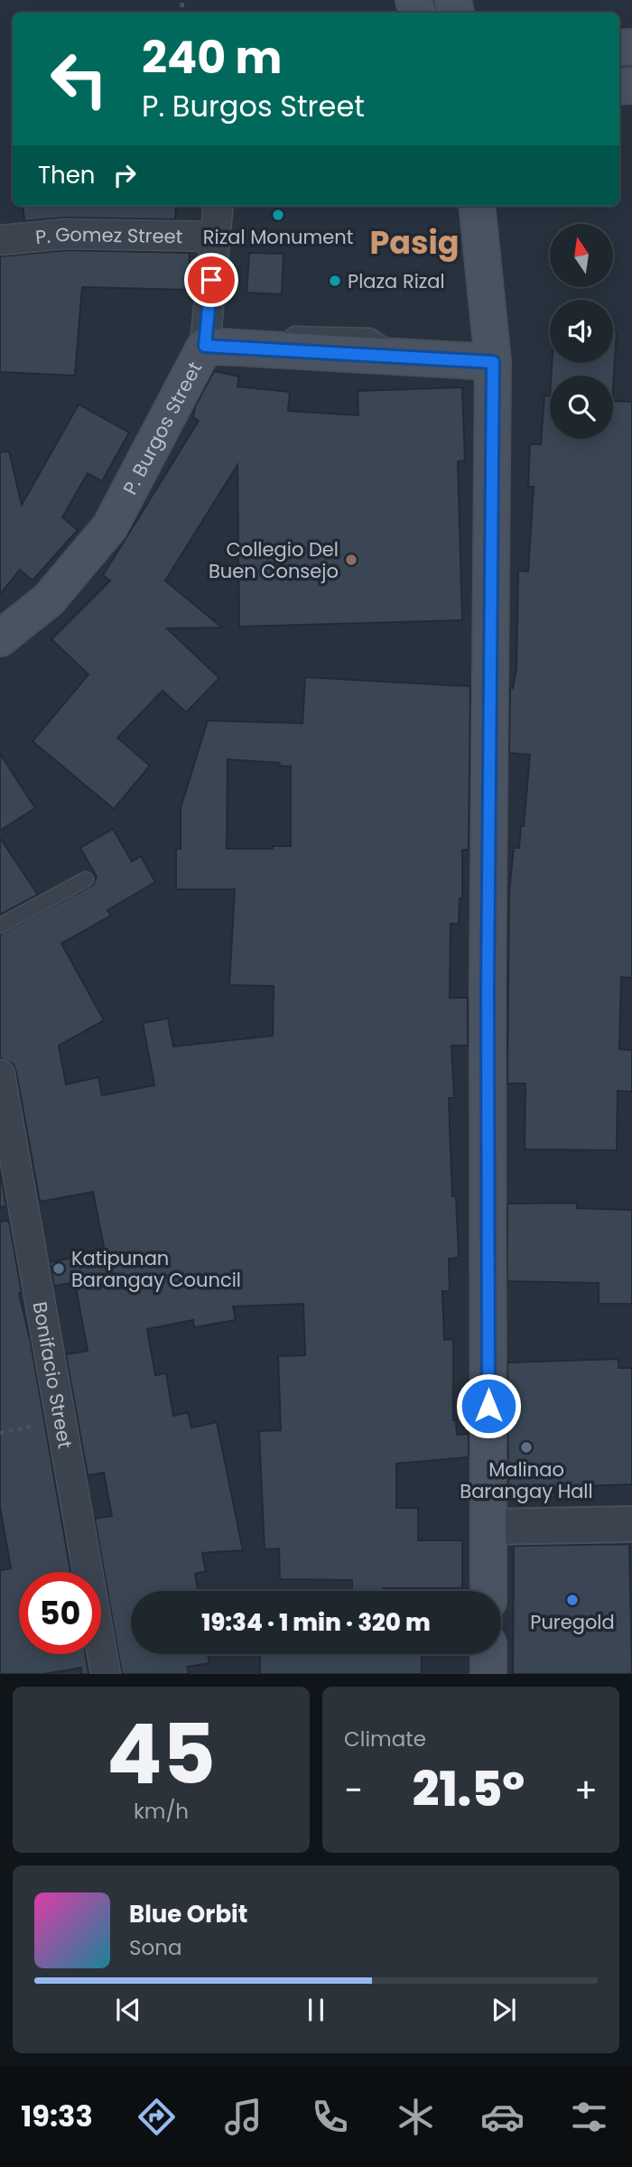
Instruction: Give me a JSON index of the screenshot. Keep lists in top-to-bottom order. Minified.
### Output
{"streets":{"main road":["P. Burgos Street"],"street":["P. Gomez Street","Bonifacio Street"]},"districts":["Pasig"],"places":["Rizal Monument","Plaza Rizal","Collegio Del Buen Consejo","Katipunan Barangay Council","Malinao Barangay Hall","Puregold"],"north":"top","page":{"turn":["240 m","P. Burgos Street"],"then":"Then","limit":"50","trip":"19:34 · 1 min · 320 m","tile":[["45","km/h"],"Climate"],"heat":["−","21.5°","+"],"song":["Blue Orbit","Sona"],"tabs":"19:33"}}
